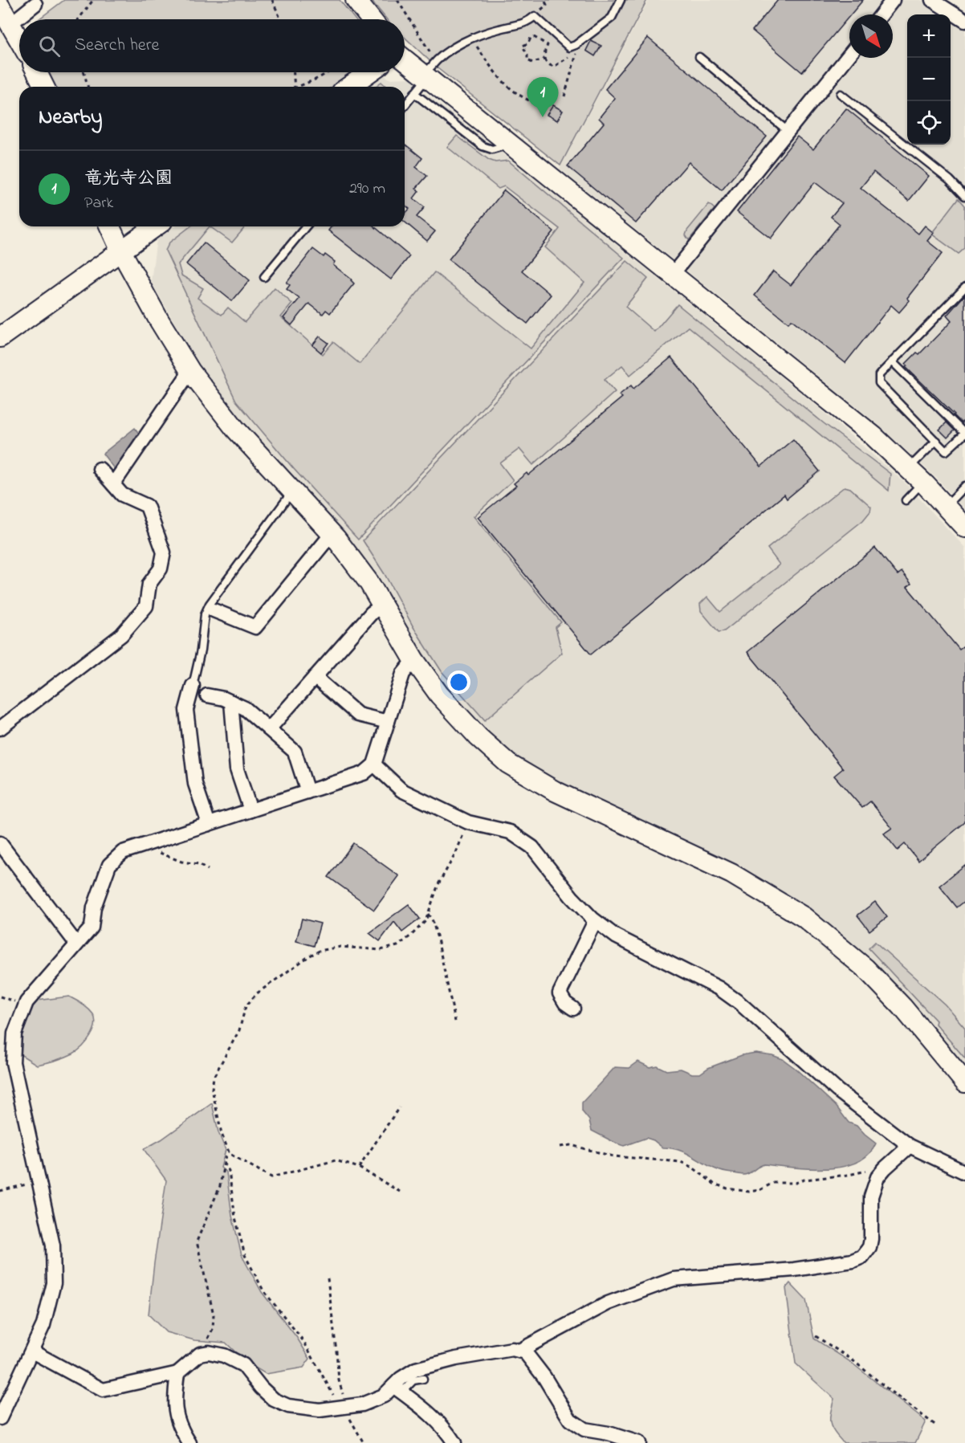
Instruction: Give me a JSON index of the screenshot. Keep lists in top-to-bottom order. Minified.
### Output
{"north":"bottom right","page":{"map_buttons":["+","−"],"search":"Search here","pins":"1","heading":"Nearby","list":[{"mark":"1","name":"竜光寺公園","note":"Park","value":"290 m"}]}}
